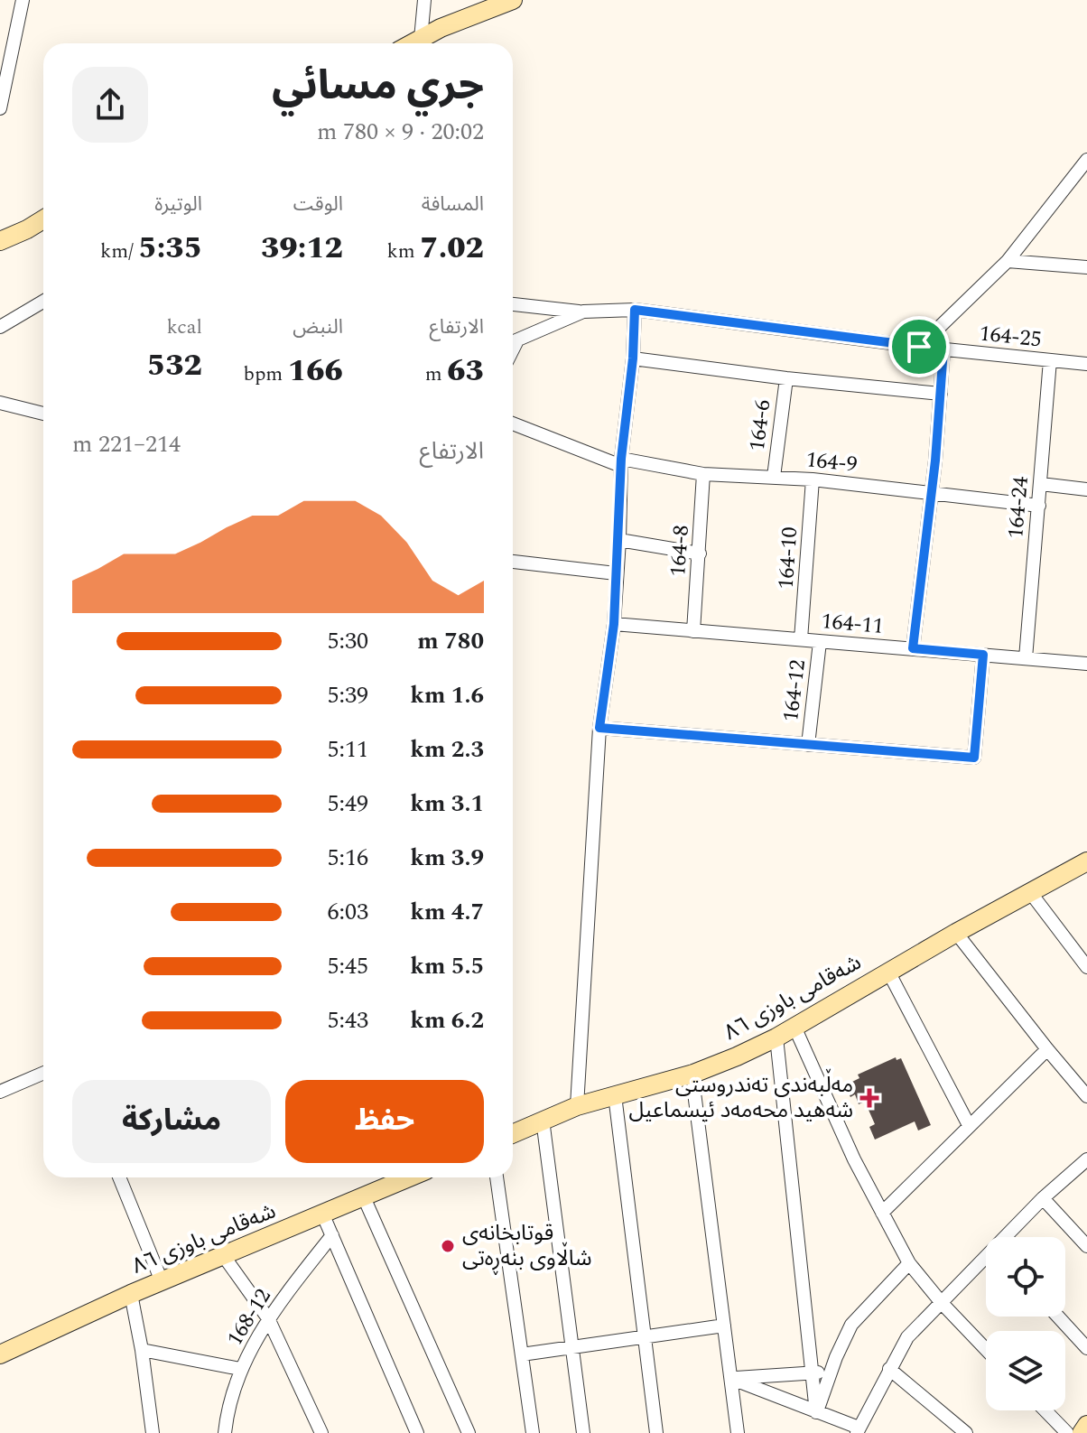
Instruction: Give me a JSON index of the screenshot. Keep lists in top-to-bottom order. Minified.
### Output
{"streets":{"street":["164-25","164-6","164-9","164-24","164-8","164-10","164-11","164-12","شەقامی باوزی ٨٦","168-12"]},"crossings":[["164-25","164-24"],["164-6","164-9"],["164-9","164-24"],["164-9","164-8"],["164-9","164-10"],["164-24","164-11"],["164-8","164-11"],["164-10","164-11"],["164-11","164-12"]],"places":{"health":["مەڵبەندی تەندروستی شەهید محەمەد ئیسماعیل"],"other":["قوتابخانەی شاڵاوی بنەڕەتی"]},"page":{"heading":["جري مسائي","20:02 · 9 × 780 m"],"stats":[["المسافة","7.02 km"],["الوقت","39:12"],["الوتيرة","5:35 /km"],["الارتفاع","63 m"],["النبض","166 bpm"],["kcal","532"]],"chart":["الارتفاع","214–221 m"],"list":[{"name":"780 m","note":"5:30"},{"name":"1.6 km","note":"5:39"},{"name":"2.3 km","note":"5:11"},{"name":"3.1 km","note":"5:49"},{"name":"3.9 km","note":"5:16"},{"name":"4.7 km","note":"6:03"},{"name":"5.5 km","note":"5:45"},{"name":"6.2 km","note":"5:43"}],"buttons":["حفظ","مشاركة"]}}
